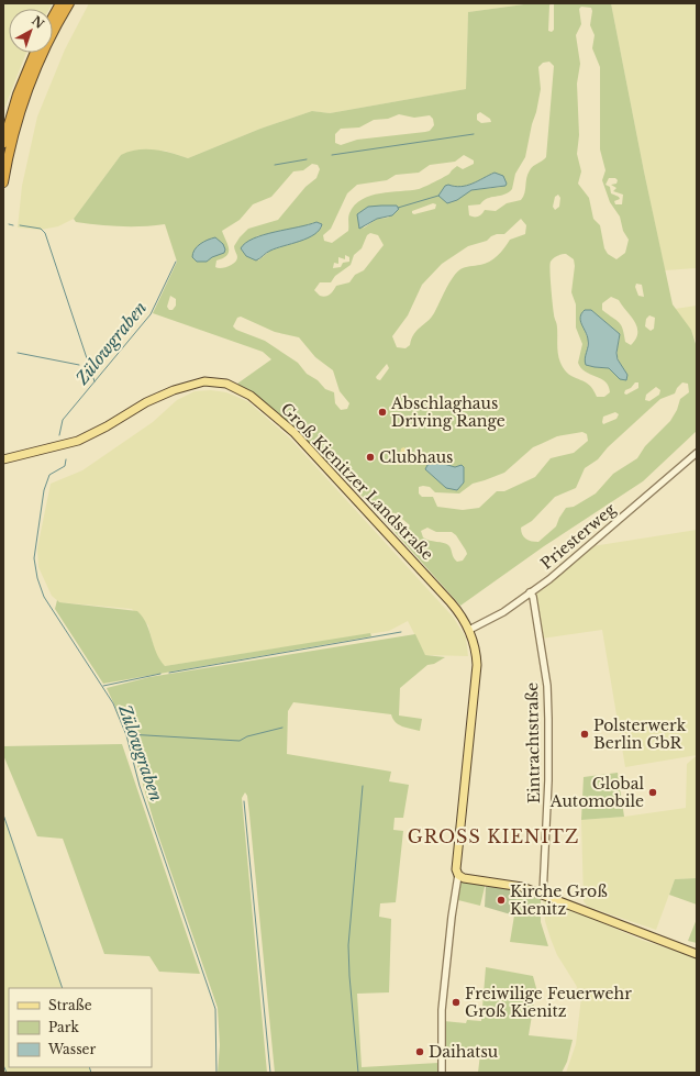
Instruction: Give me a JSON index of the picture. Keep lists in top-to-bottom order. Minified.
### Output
{"streets":{"main road":["Groß Kienitzer Landstraße"],"street":["Priesterweg","Eintrachtstraße"]},"crossings":[["Groß Kienitzer Landstraße","Priesterweg"],["Priesterweg","Eintrachtstraße"]],"districts":["GROSS KIENITZ"],"water":["Zülowgraben"],"places":["Abschlaghaus Driving Range","Clubhaus","Polsterwerk Berlin GbR","Global Automobile","Kirche Groß Kienitz","Freiwilige Feuerwehr Groß Kienitz","Daihatsu"],"legend":["Straße","Park","Wasser"],"north":"top right"}
